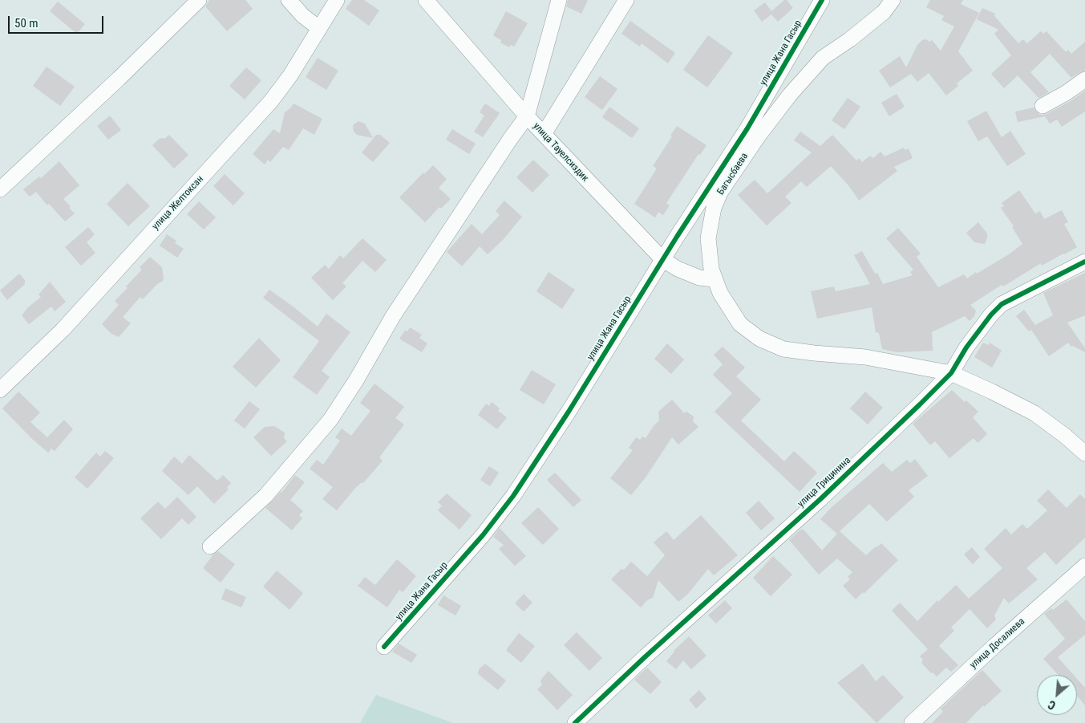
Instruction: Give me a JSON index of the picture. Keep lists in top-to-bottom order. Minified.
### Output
{"streets":{"street":["улица Жана Гасыр","улица Тауелсиздик","Багысбаева","улица Желтоксан","улица Грицинина","улица Досалиева"]},"crossings":[["улица Жана Гасыр","улица Тауелсиздик"],["улица Жана Гасыр","Багысбаева"],["улица Тауелсиздик","Багысбаева"],["Багысбаева","улица Грицинина"]],"scale_bar":"50 m","north":"bottom left"}
